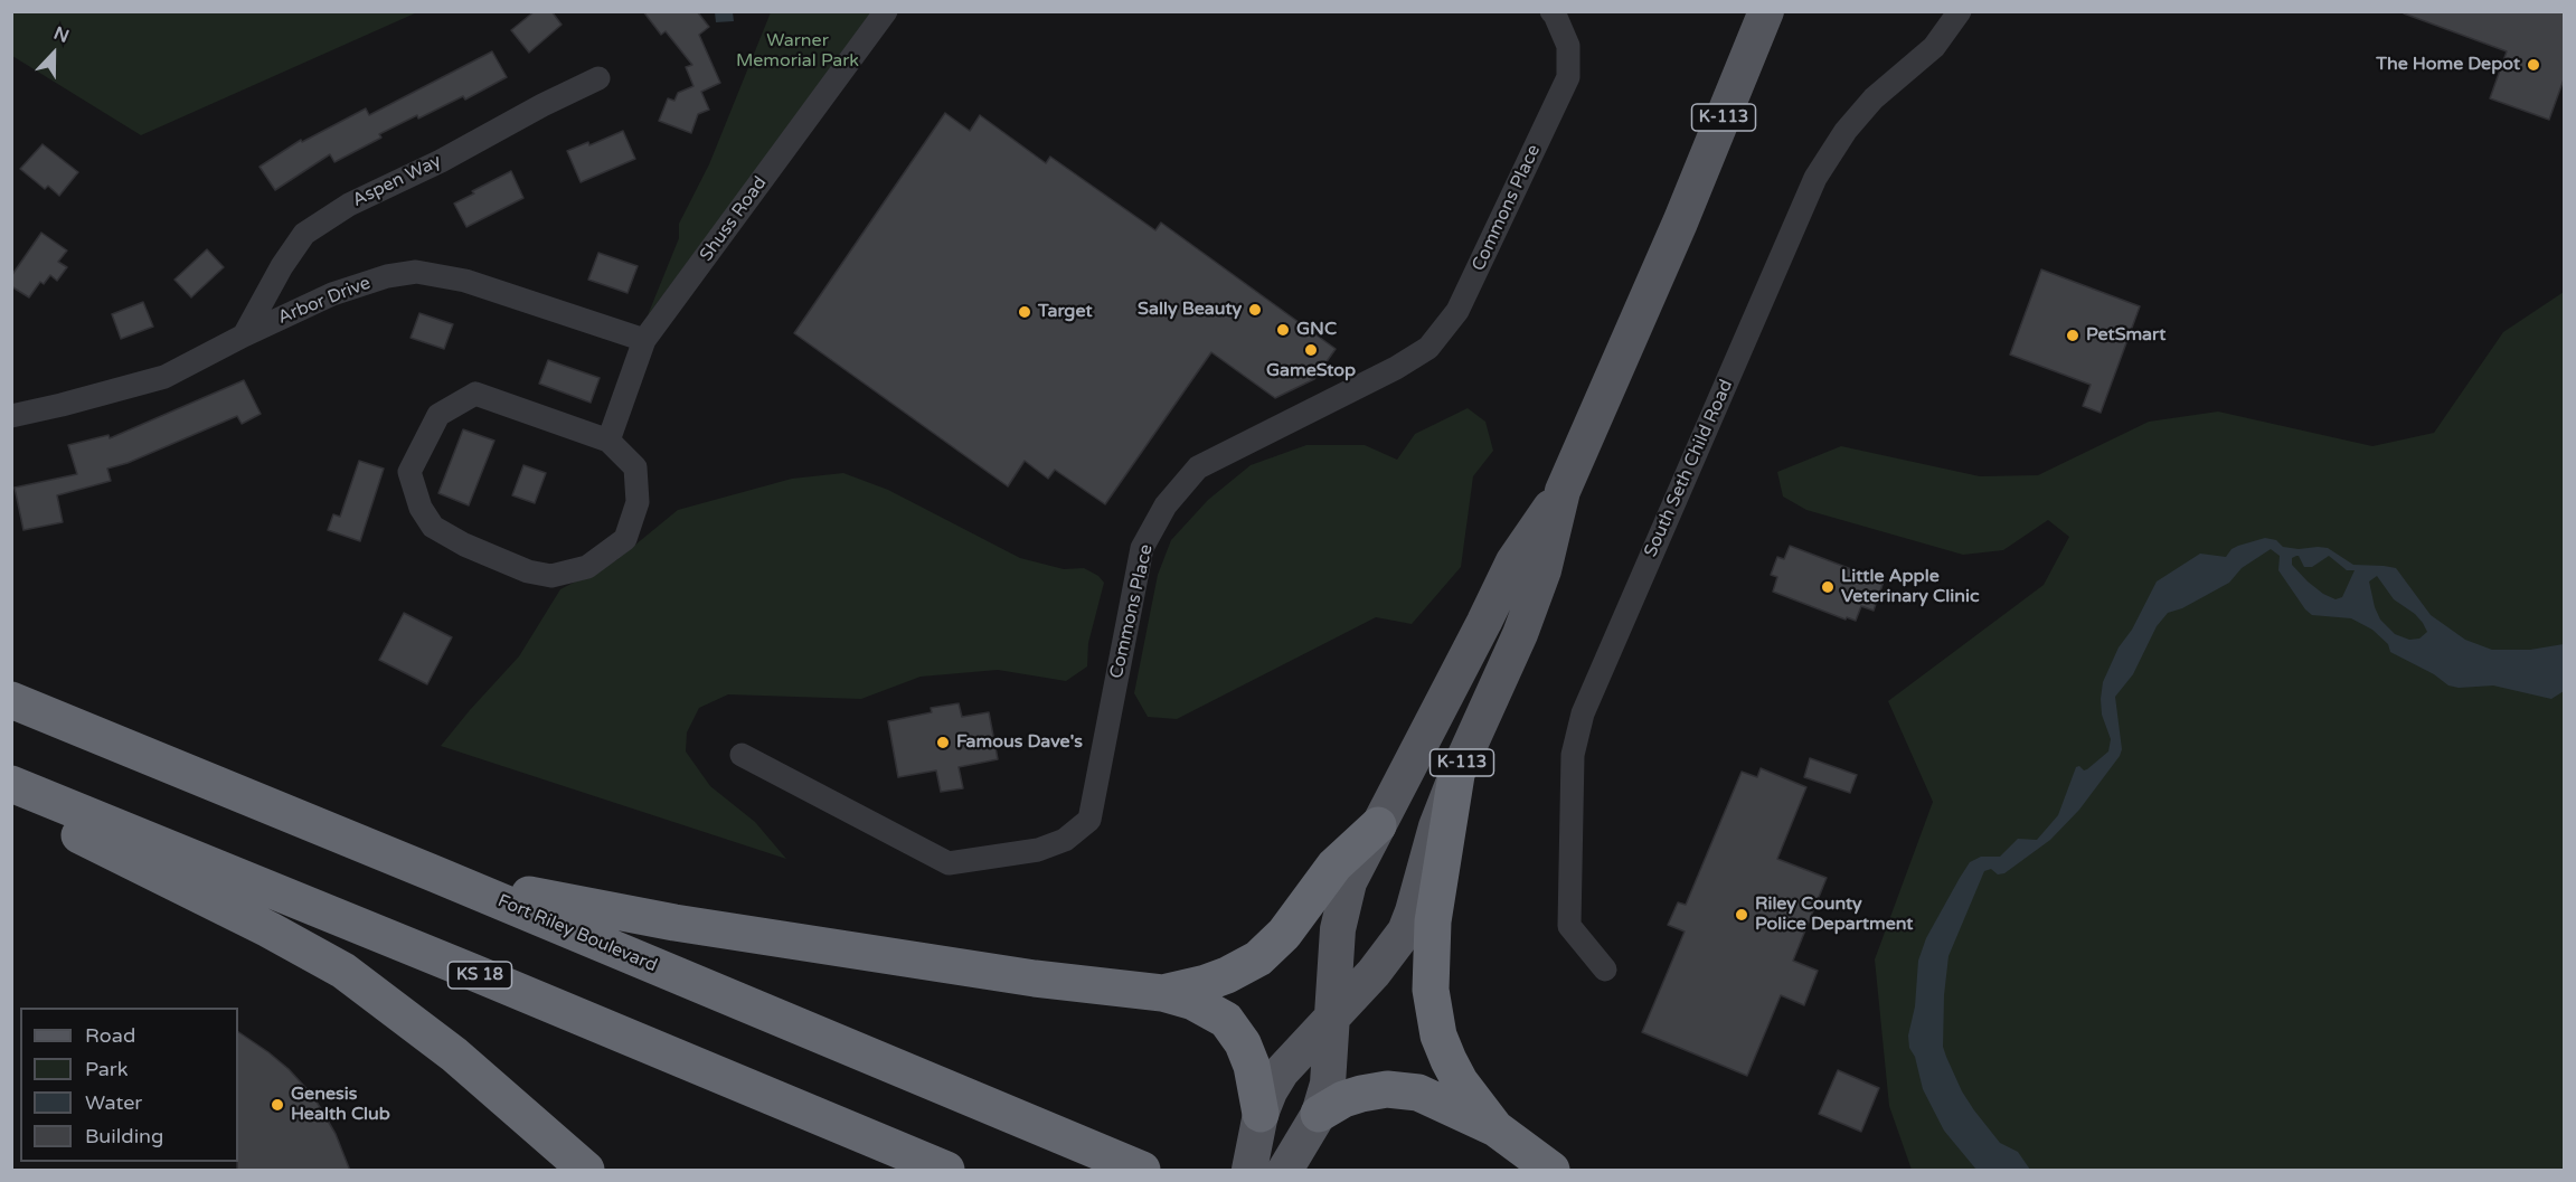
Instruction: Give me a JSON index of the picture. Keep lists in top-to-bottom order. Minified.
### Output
{"streets":{"highway":["Fort Riley Boulevard","KS 18"],"main road":["K-113"],"street":["Aspen Way","Commons Place","Shuss Road","Arbor Drive","South Seth Child Road"]},"crossings":[["Aspen Way","Arbor Drive"],["Shuss Road","Arbor Drive"]],"parks":["Warner Memorial Park"],"places":["The Home Depot","Sally Beauty","Target","GNC","PetSmart","GameStop","Little Apple Veterinary Clinic","Famous Dave's","Riley County Police Department","Genesis Health Club"],"legend":["Road","Park","Water","Building"],"north":"top"}
